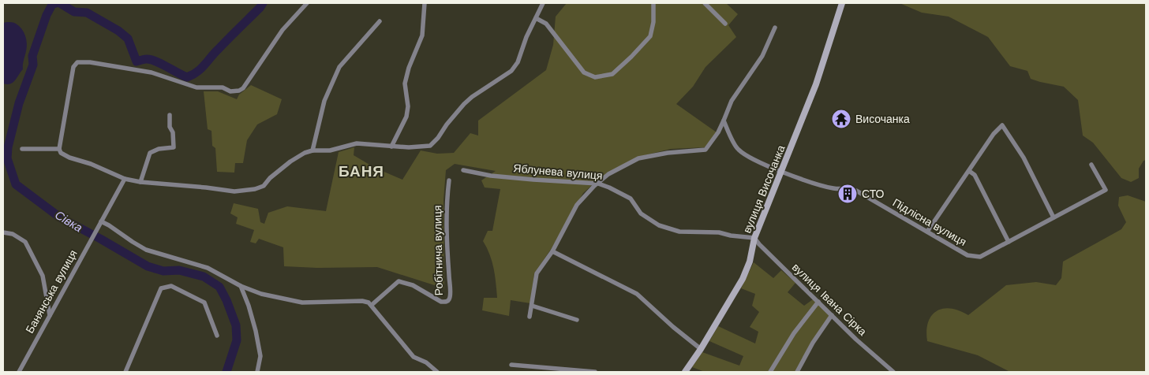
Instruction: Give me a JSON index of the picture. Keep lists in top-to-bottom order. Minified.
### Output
{"streets":{"street":["Яблунева вулиця","вулиця Височанка","Підлісна вулиця","Робітнича вулиця","Банянська вулиця","вулиця Івана Сірка"]},"crossings":[["Яблунева вулиця","вулиця Височанка"],["Яблунева вулиця","вулиця Івана Сірка"],["вулиця Височанка","Підлісна вулиця"],["вулиця Височанка","вулиця Івана Сірка"]],"districts":["БАНЯ"],"water":["Сівка"],"places":{"temple":["Височанка"],"building":["СТО"]}}
